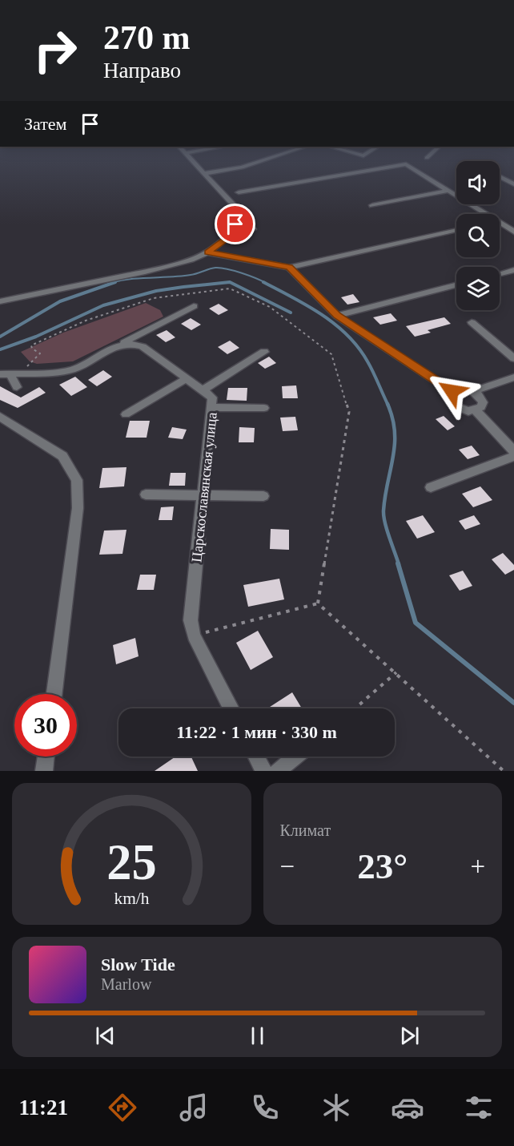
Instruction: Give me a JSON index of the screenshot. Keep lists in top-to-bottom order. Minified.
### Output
{"streets":{"street":["Царскославянская улица"]},"page":{"turn":["270 m","Направо"],"then":"Затем","limit":"30","trip":"11:22 · 1 мин · 330 m","tile":"Климат","heat":["−","23°","+"],"song":["Slow Tide","Marlow"],"tabs":"11:21","gauge":["25","km/h"]}}
